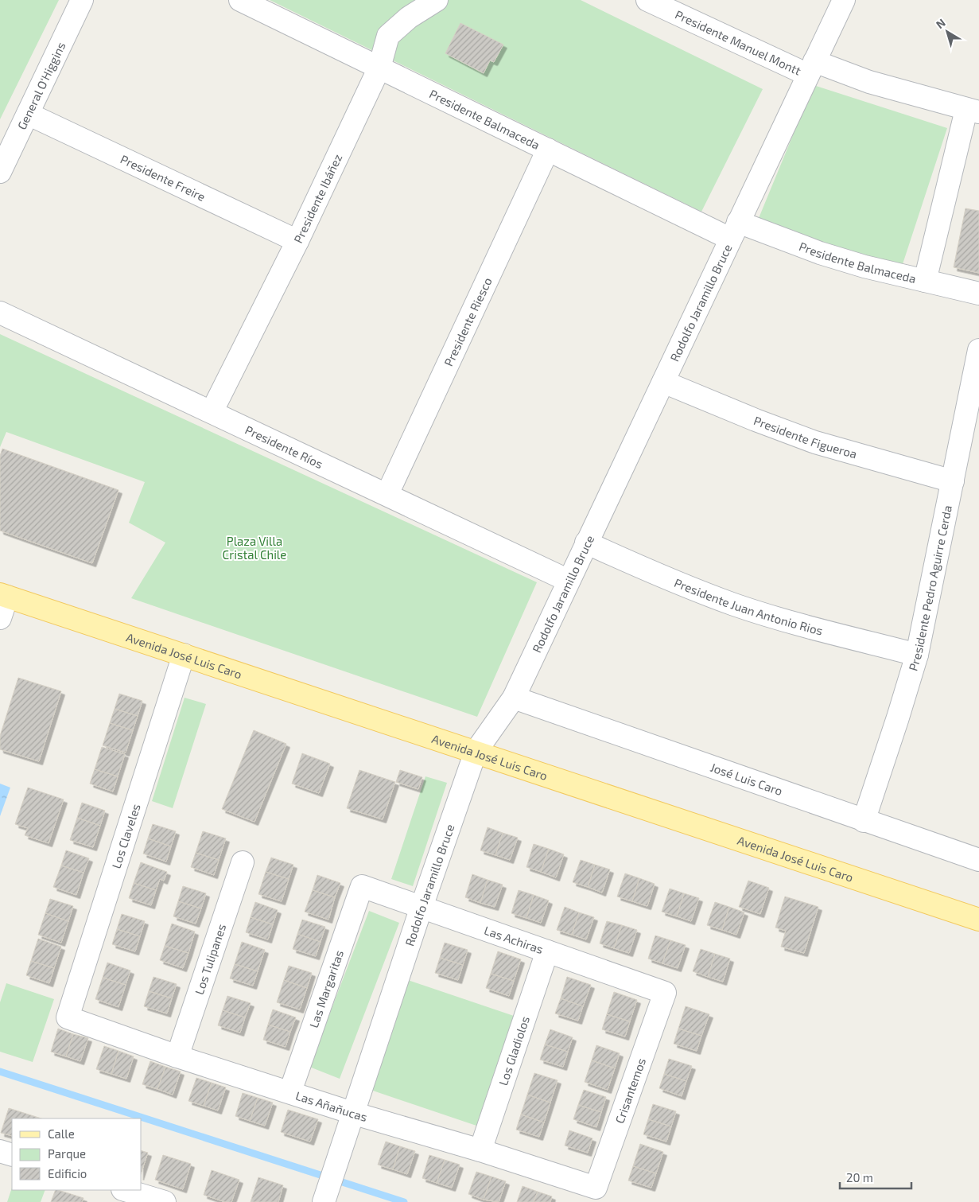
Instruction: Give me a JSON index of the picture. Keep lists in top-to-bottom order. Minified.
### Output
{"streets":{"main road":["Avenida José Luis Caro"],"street":["Presidente Manuel Montt","General O'Higgins","Presidente Balmaceda","Presidente Freire","Presidente Ibáñez","Rodolfo Jaramillo Bruce","Presidente Riesco","Presidente Figueroa","Presidente Ríos","Presidente Pedro Aguirre Cerda","Presidente Juan Antonio Rios","José Luis Caro","Los Claveles","Las Achiras","Los Tulipanes","Las Margaritas","Los Gladiolos","Crisantemos","Las Añañucas"]},"crossings":[["Presidente Manuel Montt","Rodolfo Jaramillo Bruce"],["General O'Higgins","Presidente Freire"],["Presidente Balmaceda","Presidente Ibáñez"],["Presidente Balmaceda","Rodolfo Jaramillo Bruce"],["Presidente Balmaceda","Presidente Riesco"],["Presidente Freire","Presidente Ibáñez"],["Presidente Ibáñez","Presidente Ríos"],["Rodolfo Jaramillo Bruce","Presidente Figueroa"],["Rodolfo Jaramillo Bruce","Presidente Ríos"],["Rodolfo Jaramillo Bruce","Presidente Juan Antonio Rios"],["Rodolfo Jaramillo Bruce","Avenida José Luis Caro"],["Rodolfo Jaramillo Bruce","José Luis Caro"],["Rodolfo Jaramillo Bruce","Las Achiras"],["Rodolfo Jaramillo Bruce","Las Añañucas"],["Presidente Riesco","Presidente Ríos"],["Presidente Figueroa","Presidente Pedro Aguirre Cerda"],["Presidente Pedro Aguirre Cerda","Presidente Juan Antonio Rios"],["Presidente Pedro Aguirre Cerda","José Luis Caro"],["Avenida José Luis Caro","Los Claveles"],["Los Claveles","Las Añañucas"],["Las Achiras","Las Margaritas"],["Las Achiras","Los Gladiolos"],["Las Achiras","Crisantemos"],["Los Tulipanes","Las Añañucas"],["Las Margaritas","Las Añañucas"],["Los Gladiolos","Las Añañucas"],["Crisantemos","Las Añañucas"]],"parks":["Plaza Villa Cristal Chile"],"legend":["Calle","Parque","Edificio"],"scale_bar":"20 m","north":"top left"}
